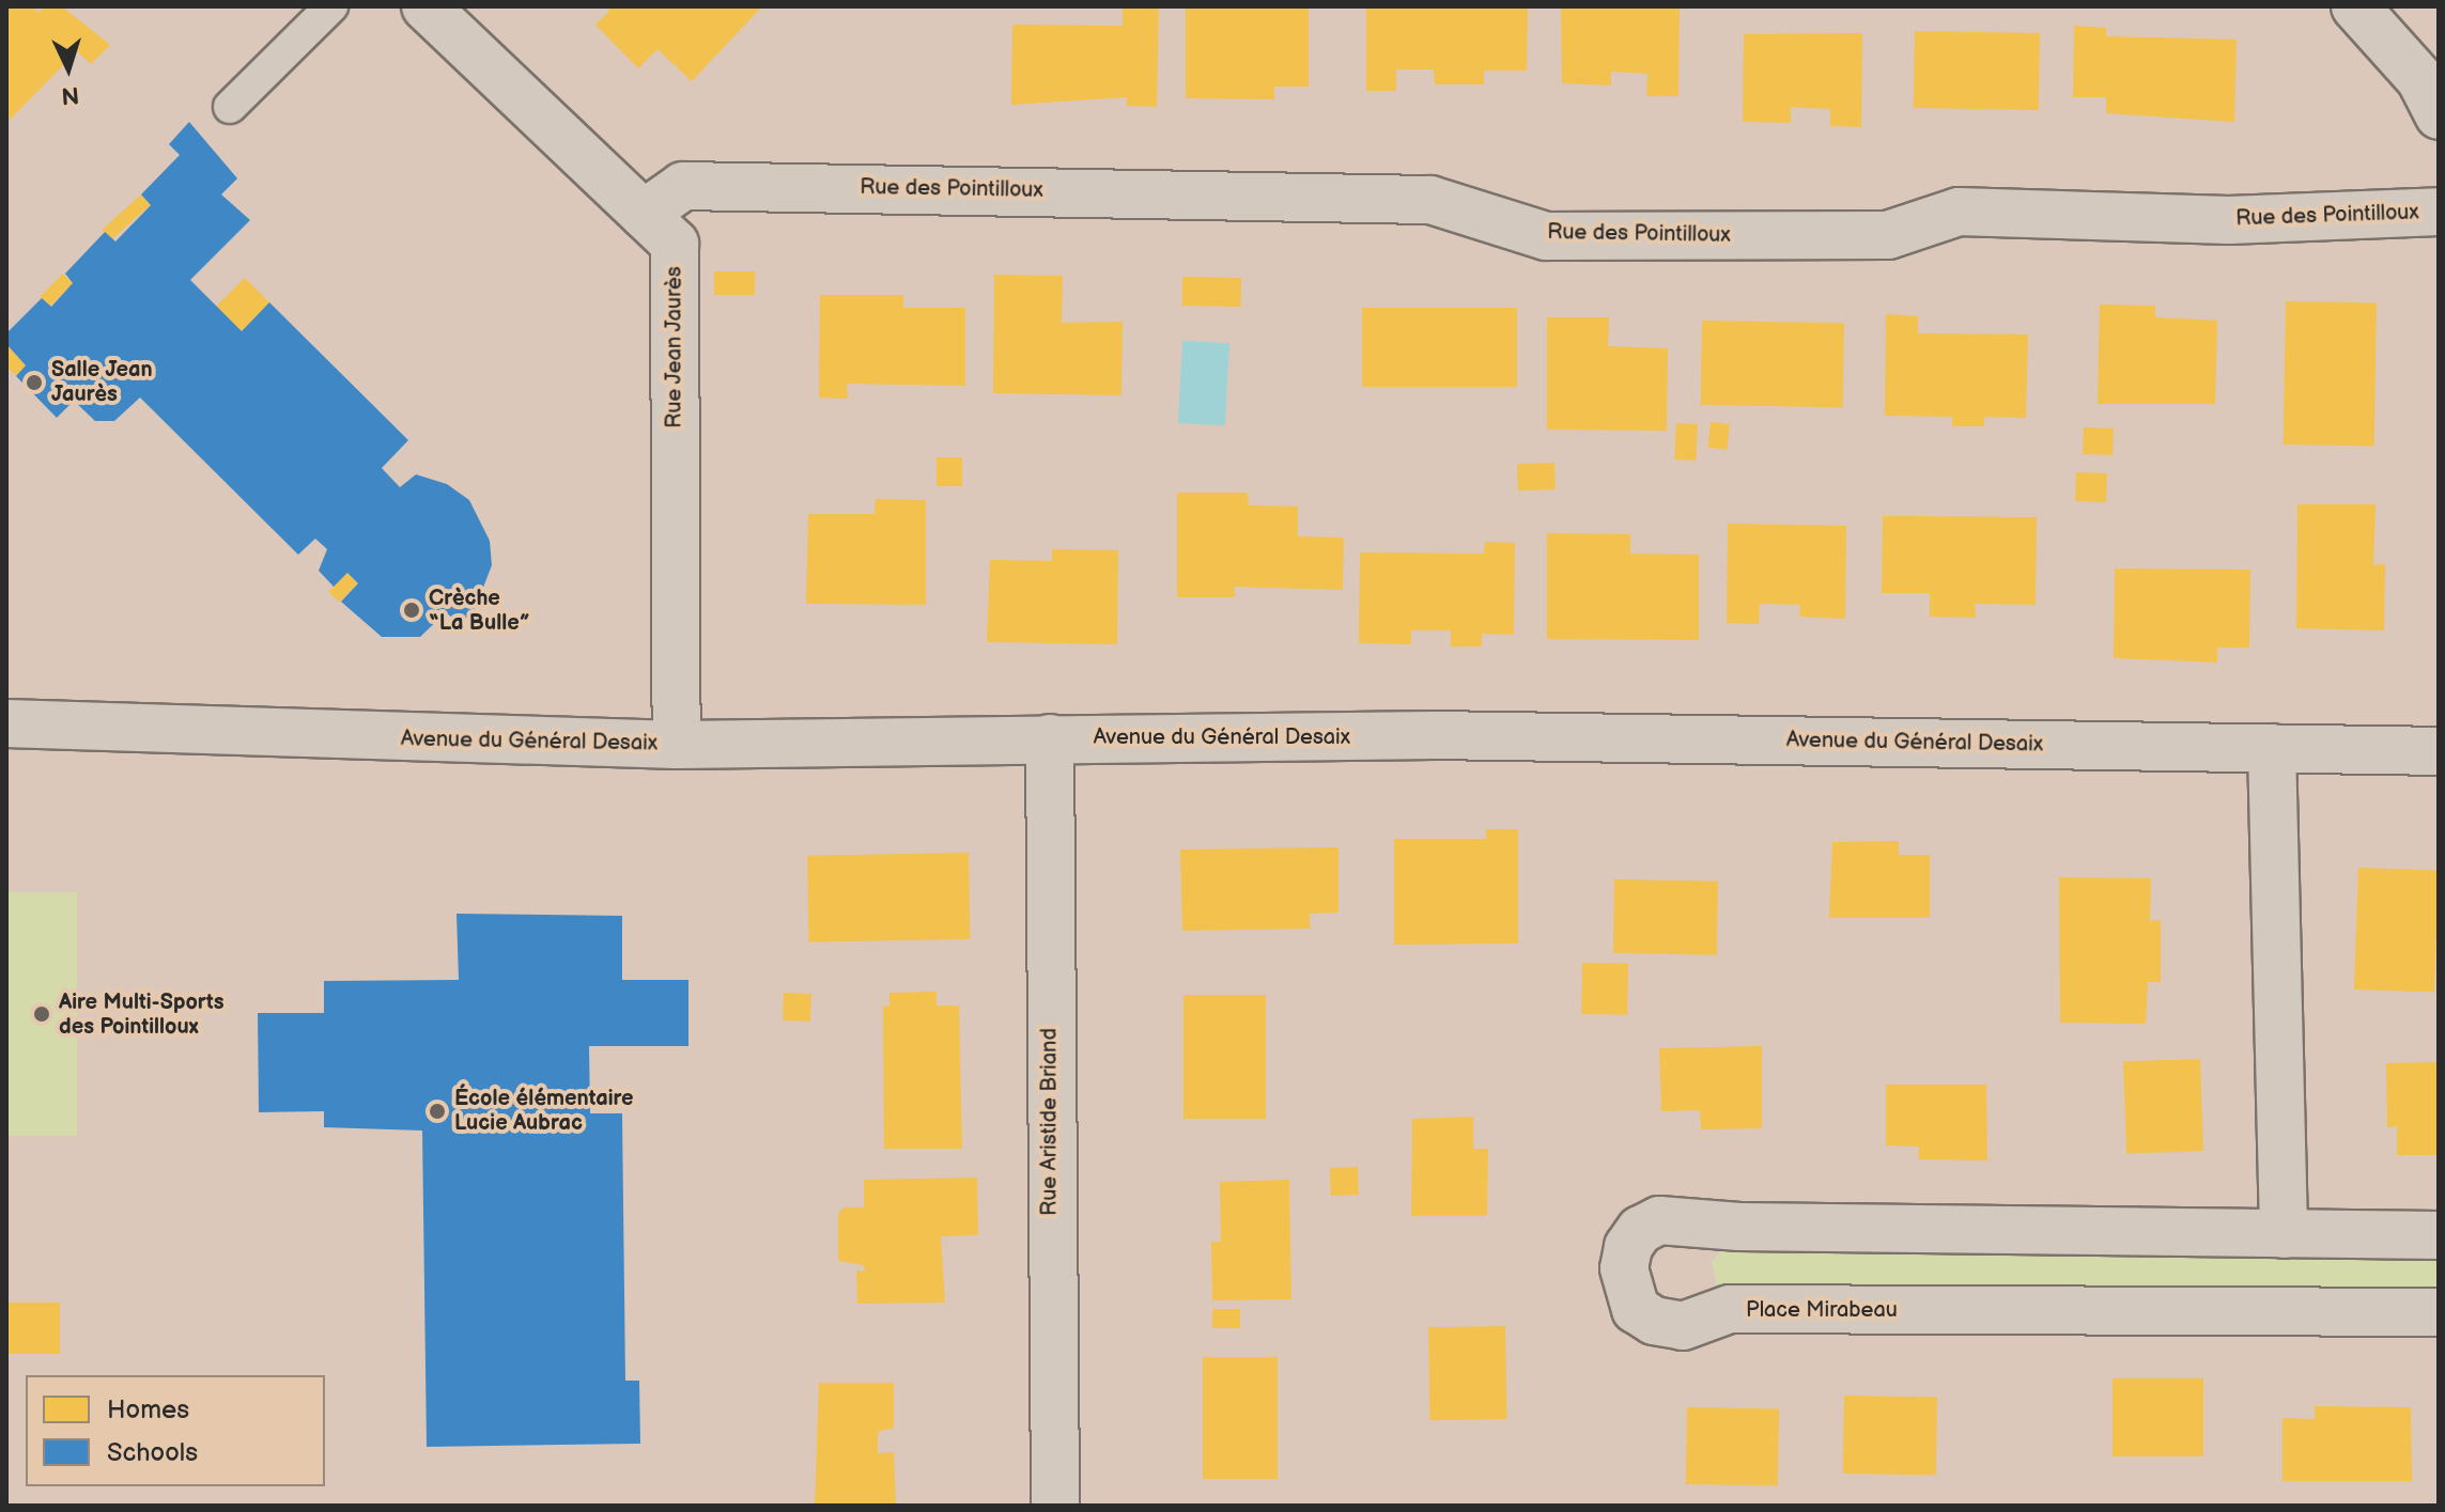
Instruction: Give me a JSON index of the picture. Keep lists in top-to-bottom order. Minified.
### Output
{"streets":{"street":["Rue des Pointilloux","Rue Jean Jaurès","Avenue du Général Desaix","Rue Aristide Briand","Place Mirabeau"]},"crossings":[["Rue des Pointilloux","Rue Jean Jaurès"],["Rue Jean Jaurès","Avenue du Général Desaix"],["Avenue du Général Desaix","Rue Aristide Briand"]],"places":["Salle Jean Jaurès","Crèche “La Bulle”","Aire Multi-Sports des Pointilloux","École élémentaire Lucie Aubrac"],"legend":["Homes","Schools"],"north":"bottom"}
